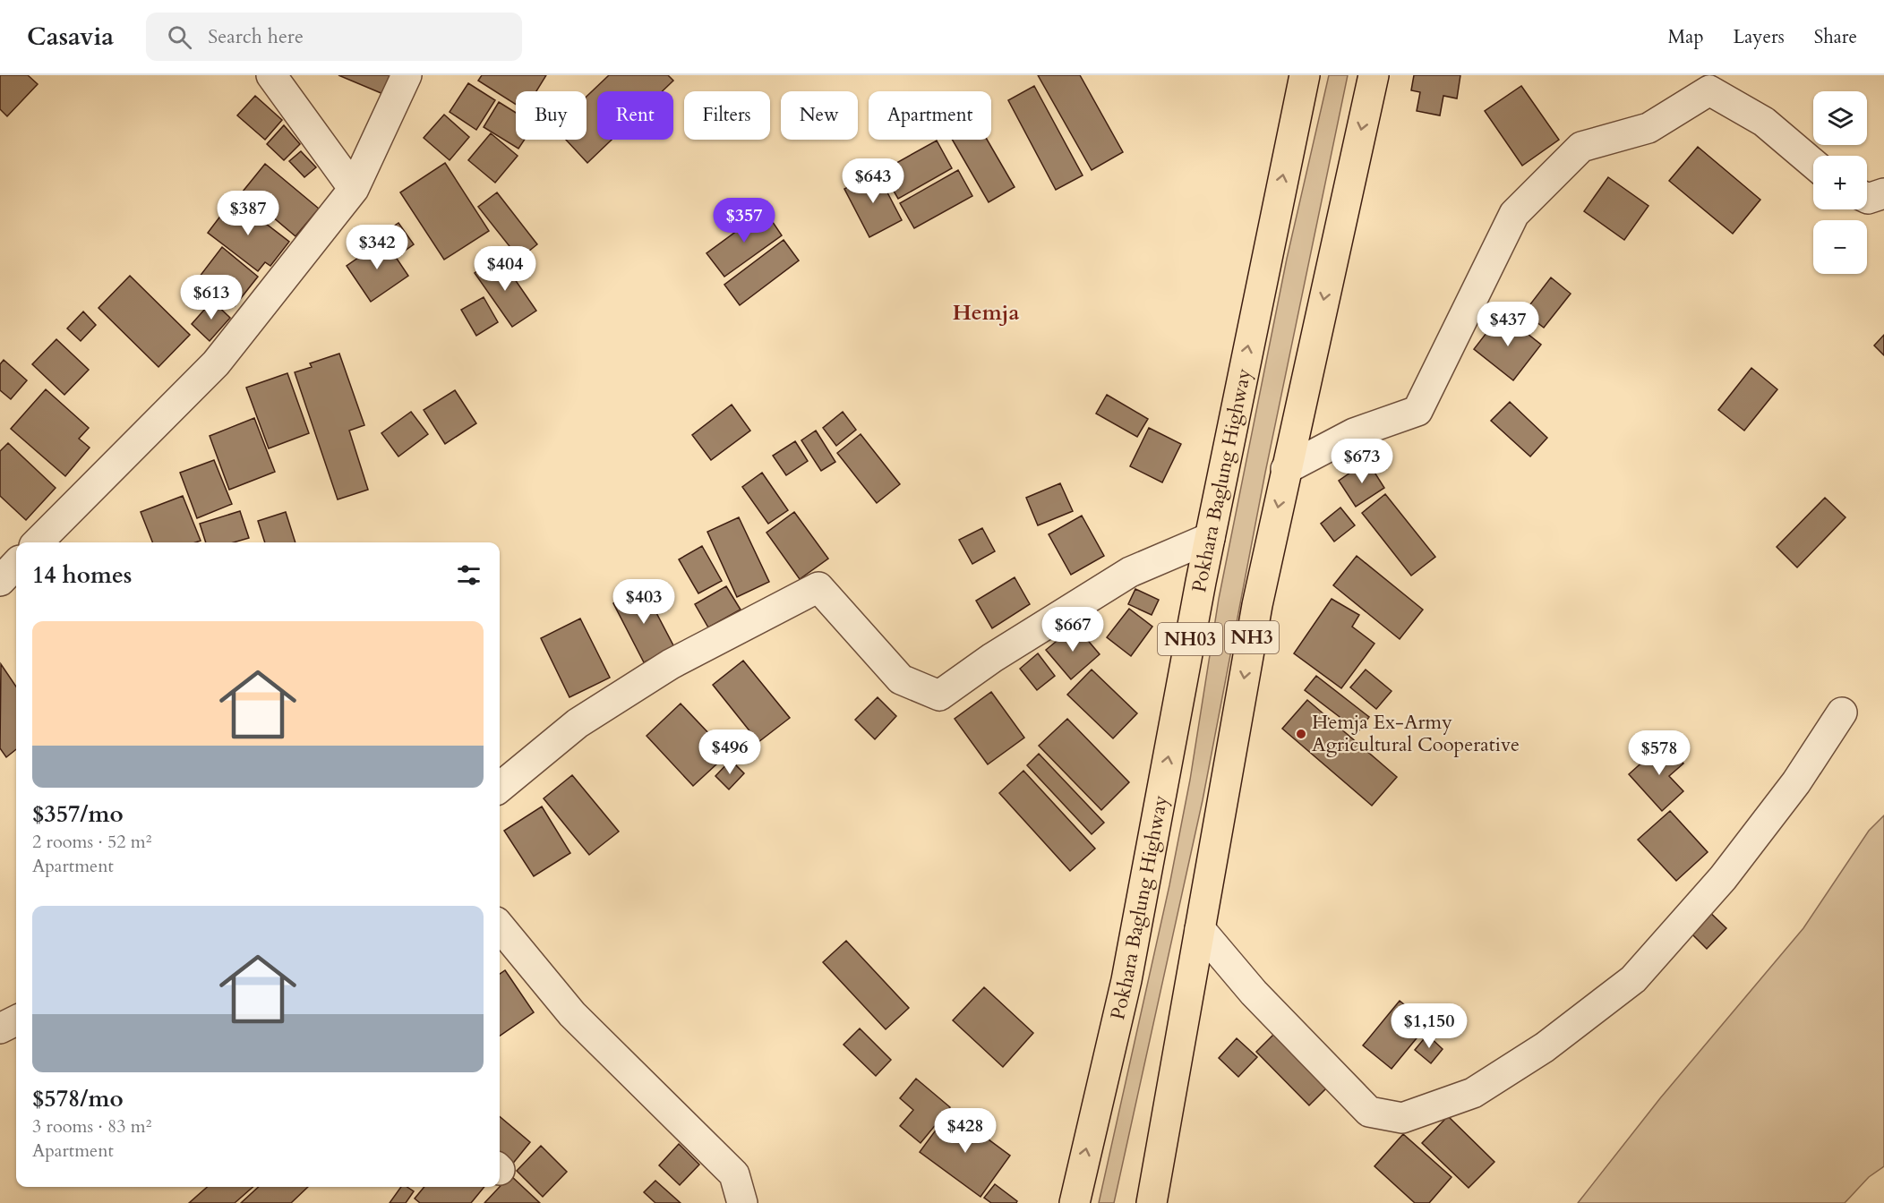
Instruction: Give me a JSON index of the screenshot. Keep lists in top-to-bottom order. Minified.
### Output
{"streets":{"highway":["Pokhara Baglung Highway","NH3","NH03"]},"districts":["Hemja"],"places":["Hemja Ex-Army Agricultural Cooperative"],"page":{"header":"Casavia","search":"Search here","nav":["Map","Layers","Share"],"map_buttons":["+","−"],"chip":["Buy","Rent","Filters","New","Apartment"],"price":["$643","$387","$357","$342","$404","$613","$437","$673","$403","$667","$496","$578","$1,150","$428"],"heading":"14 homes","list":[{"name":"$357/mo","note":"2 rooms · 52 m² · Apartment"},{"name":"$578/mo","note":"3 rooms · 83 m² · Apartment"}]}}
